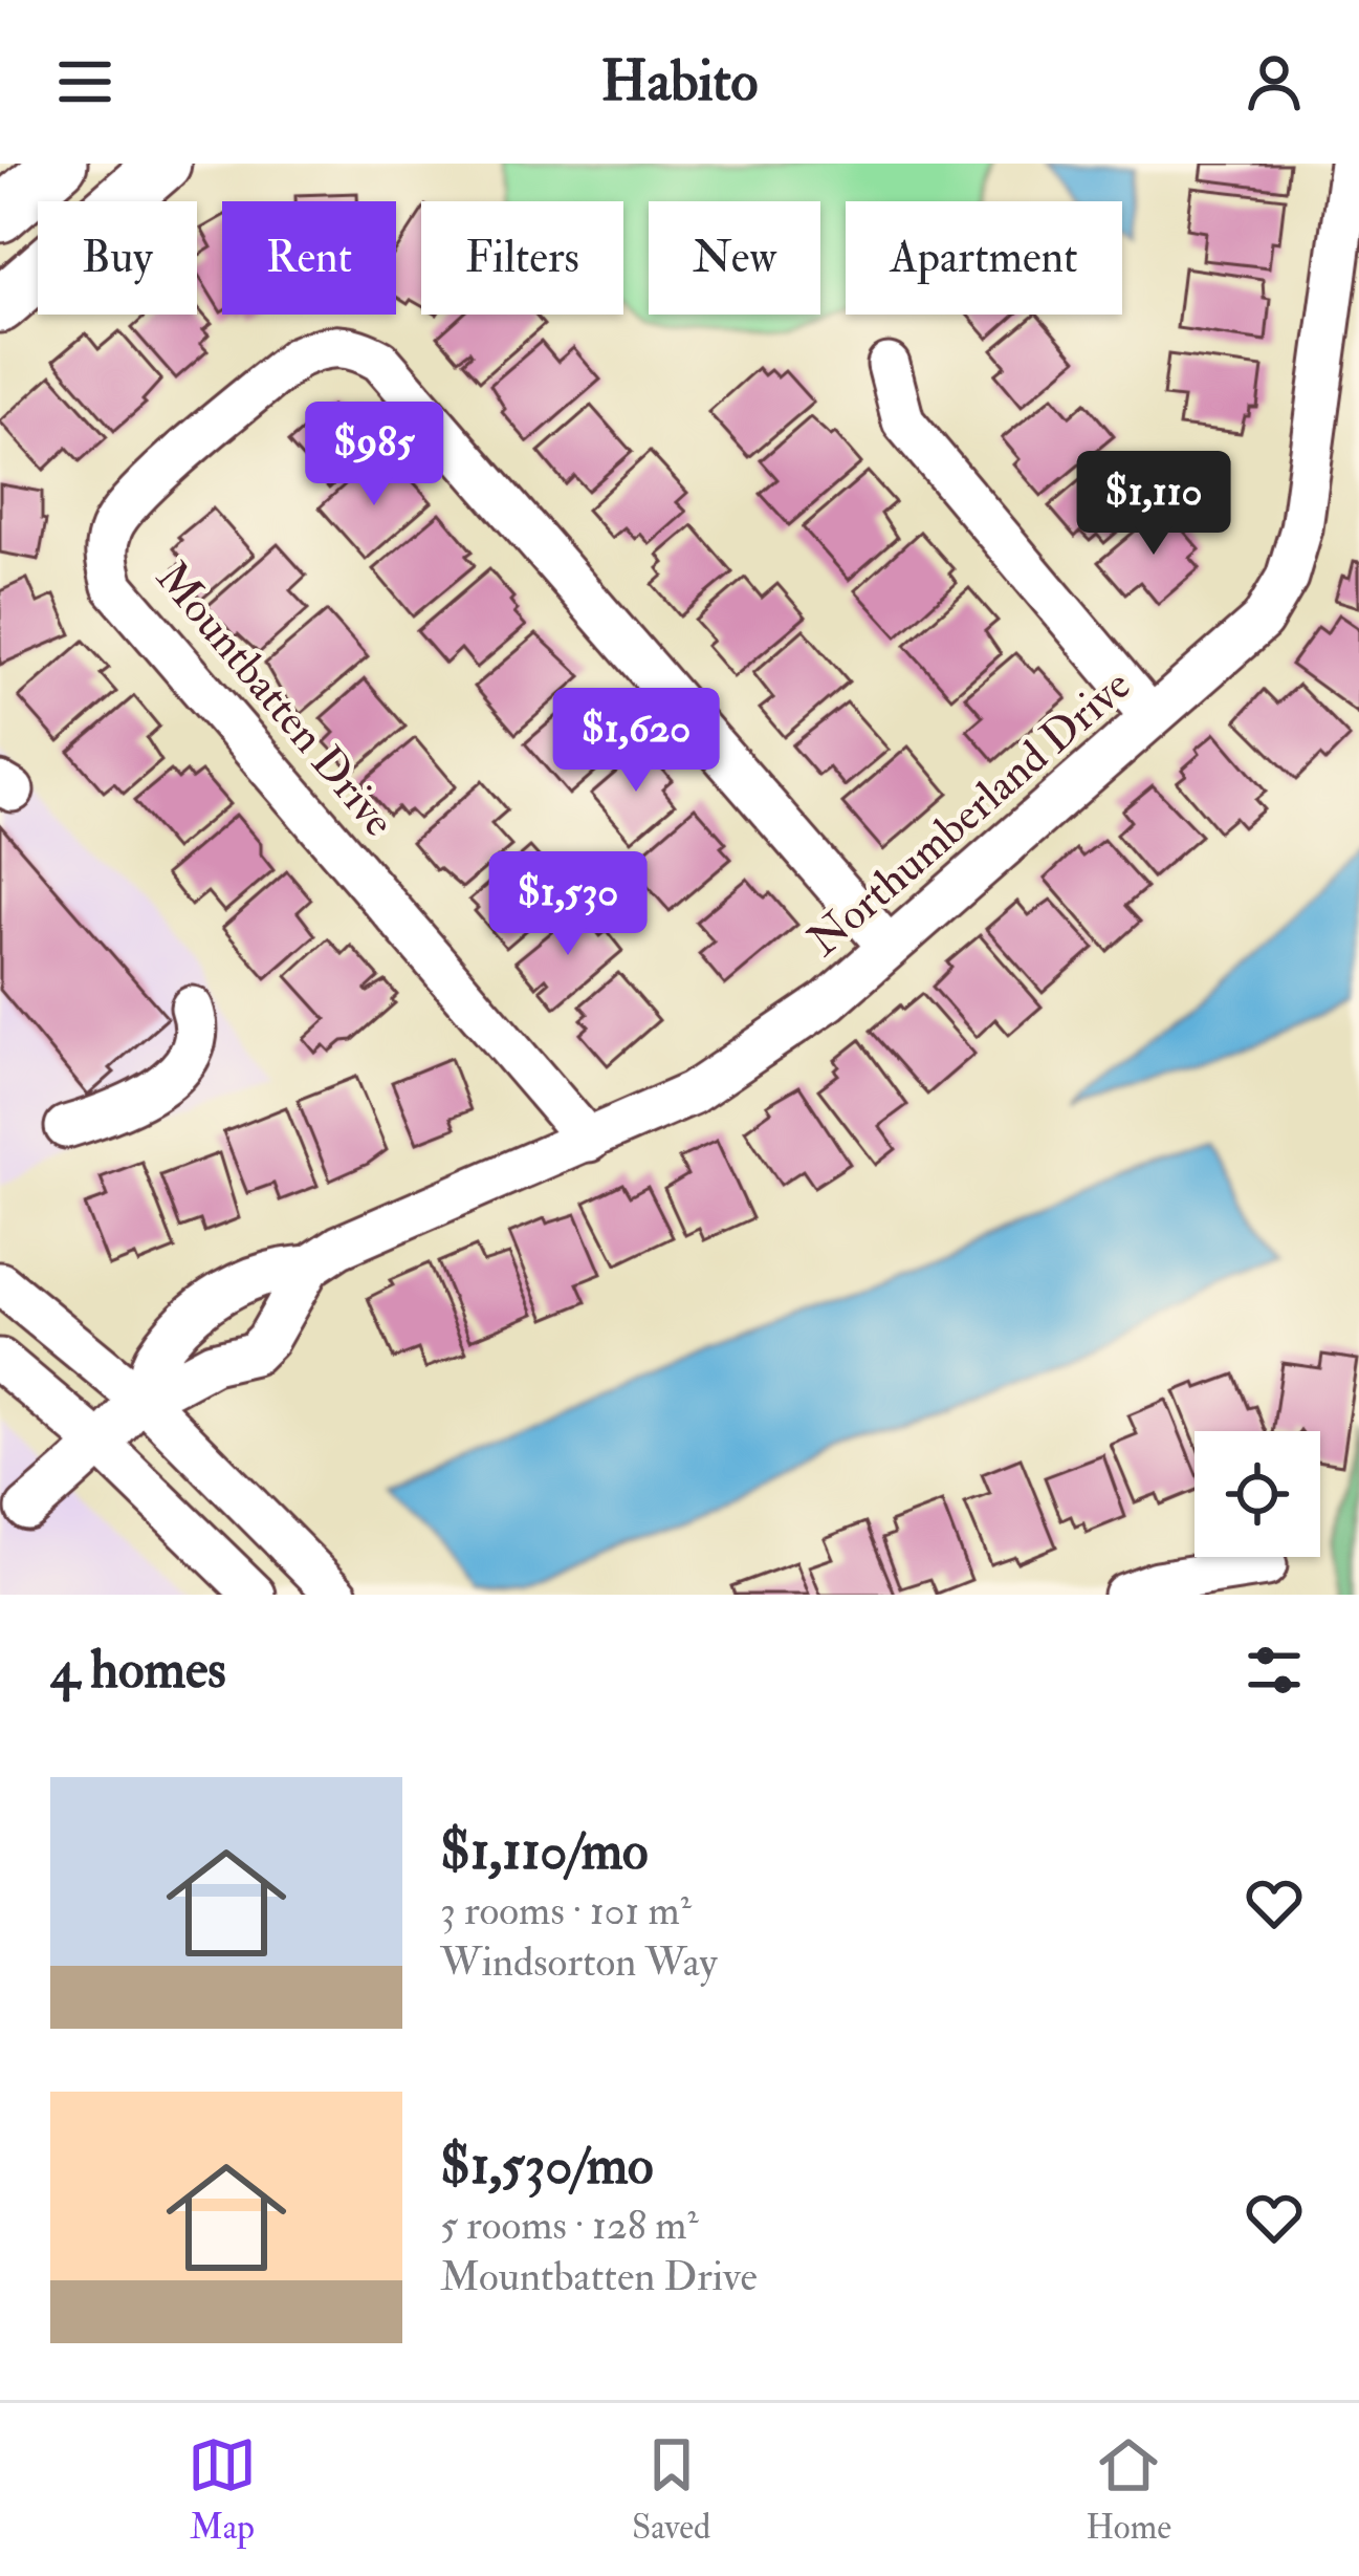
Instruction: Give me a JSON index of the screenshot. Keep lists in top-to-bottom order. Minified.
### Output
{"streets":{"street":["Mountbatten Drive","Northumberland Drive"]},"crossings":[["Mountbatten Drive","Northumberland Drive"]],"page":{"header":"Habito","chip":["Buy","Rent","Filters","New","Apartment"],"price":["$985","$1,110","$1,620","$1,530"],"heading":"4 homes","list":[{"name":"$1,110/mo","note":"3 rooms · 101 m² · Windsorton Way"},{"name":"$1,530/mo","note":"5 rooms · 128 m² · Mountbatten Drive"}],"tabs":["Map","Saved","Home"]}}
